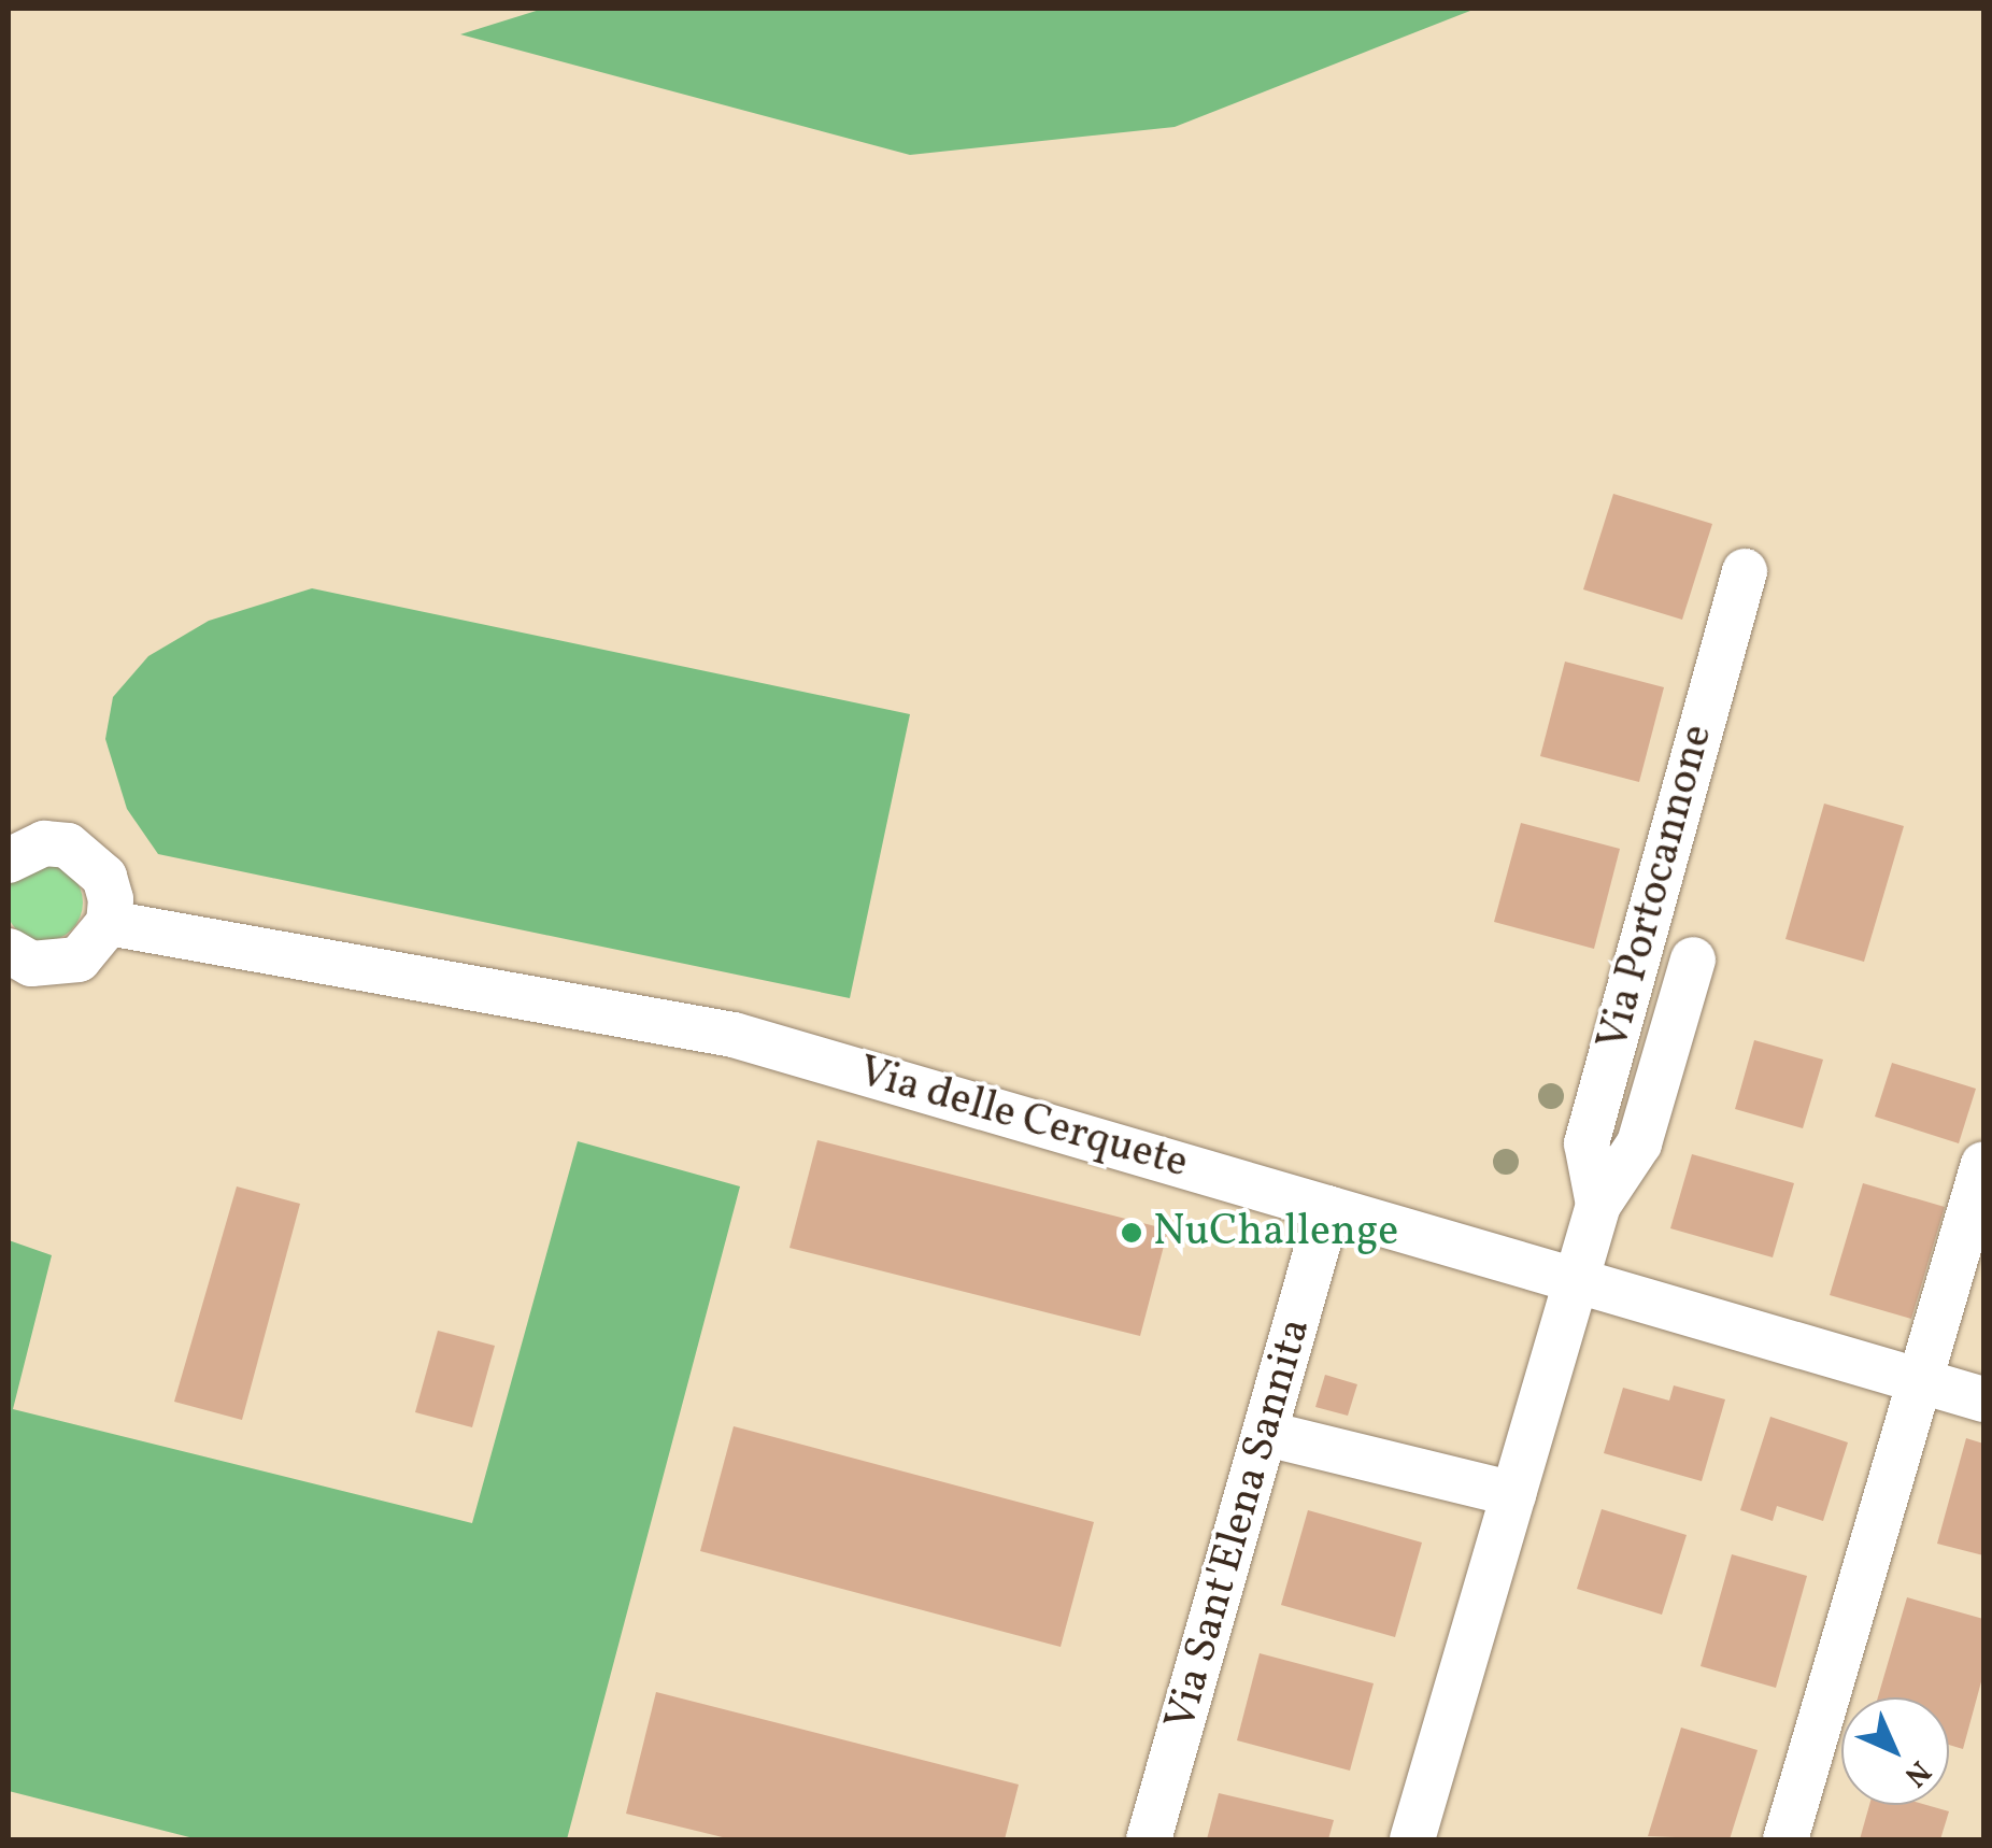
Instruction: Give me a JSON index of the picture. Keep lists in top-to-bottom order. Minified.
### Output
{"streets":{"street":["Via Portocannone","Via delle Cerquete","Via Sant'Elena Sannita"]},"crossings":[["Via Portocannone","Via delle Cerquete"],["Via delle Cerquete","Via Sant'Elena Sannita"]],"places":["NuChallenge"],"north":"bottom right"}
